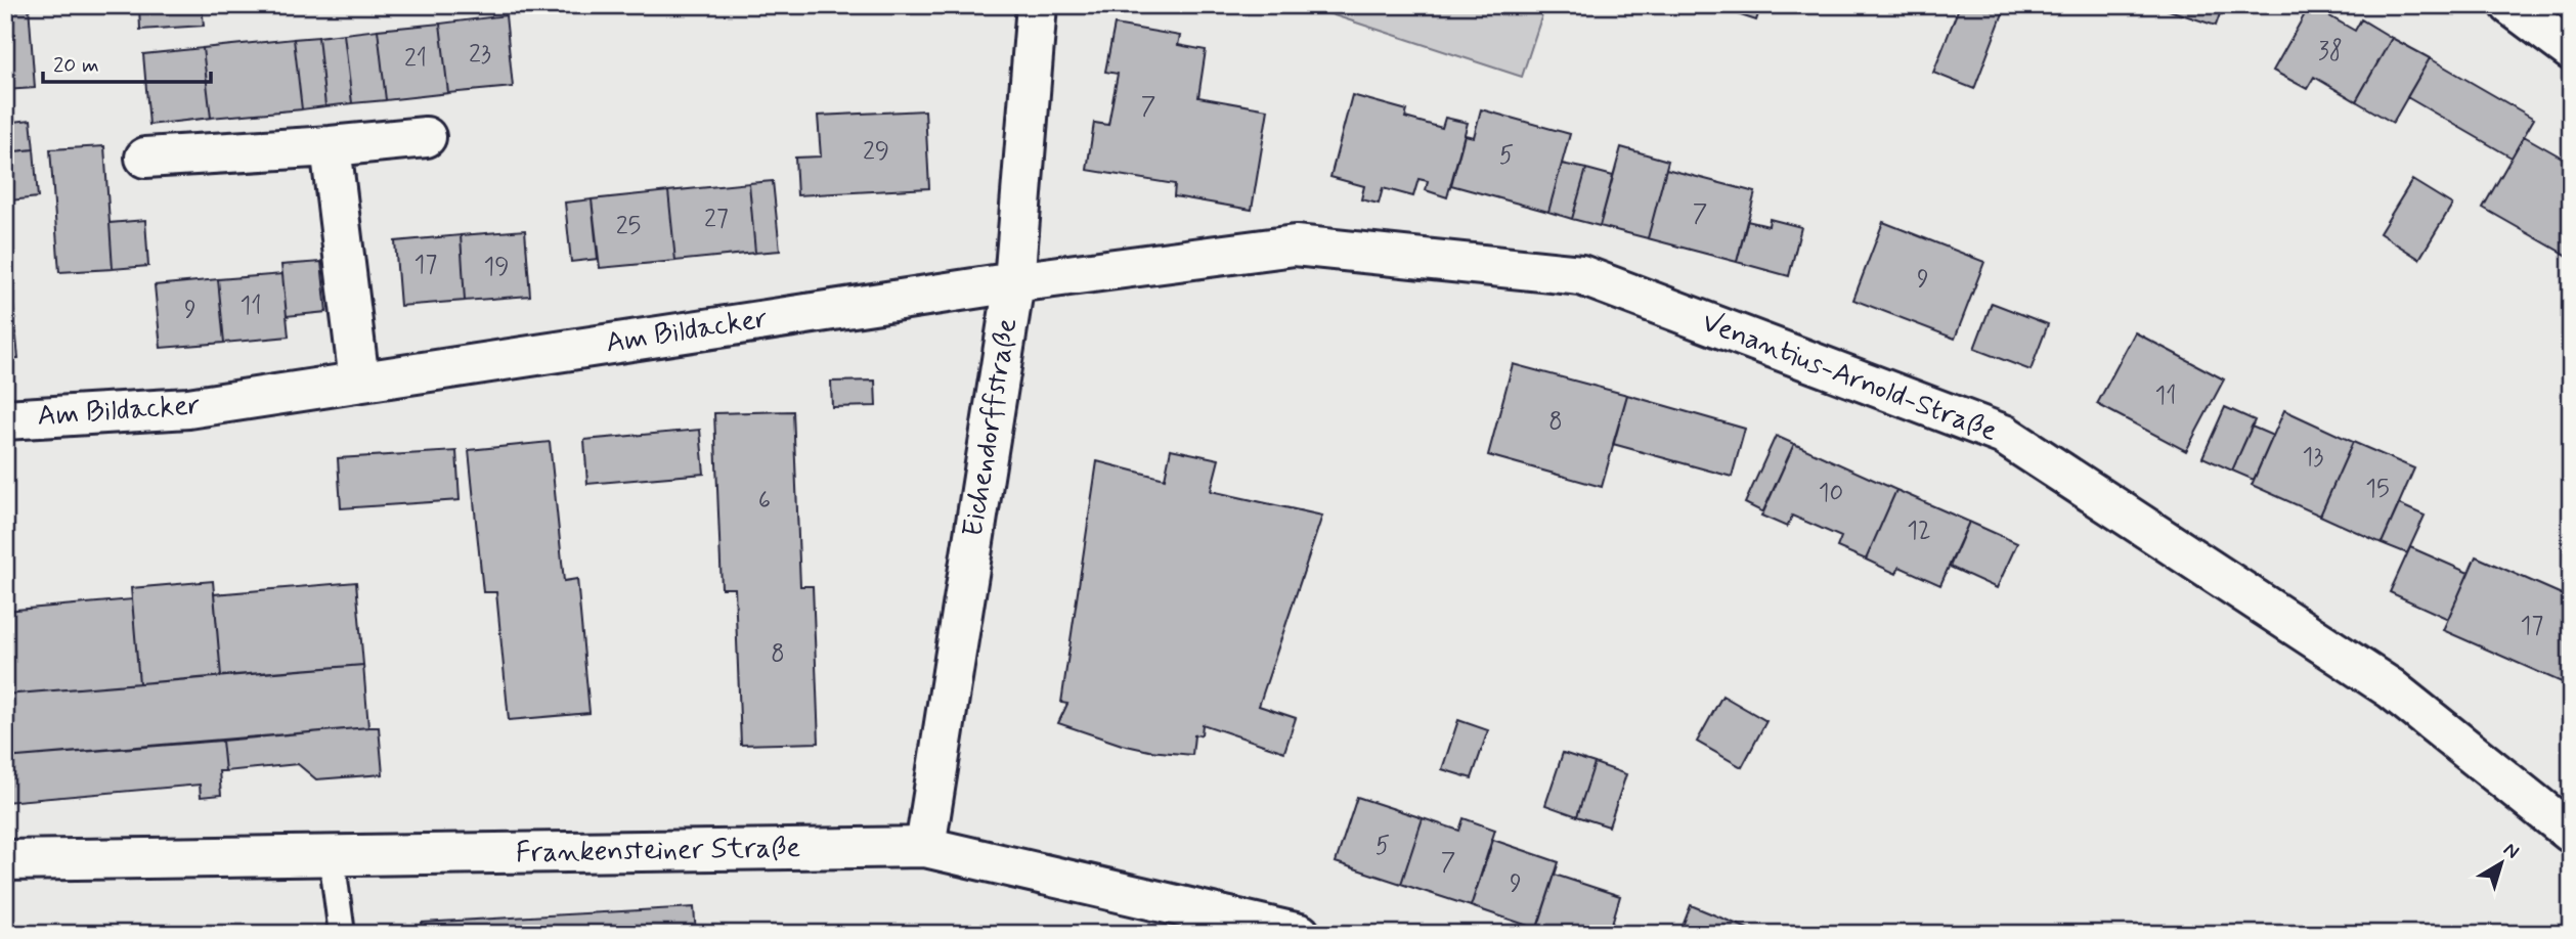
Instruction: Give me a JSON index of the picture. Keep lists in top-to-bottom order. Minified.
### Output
{"streets":{"street":["Am Bildacker","Venantius-Arnold-Straße","Eichendorffstraße","Frankensteiner Straße"]},"crossings":[["Am Bildacker","Venantius-Arnold-Straße"],["Am Bildacker","Eichendorffstraße"],["Venantius-Arnold-Straße","Eichendorffstraße"],["Eichendorffstraße","Frankensteiner Straße"]],"house_numbers":["38","23","21","7","29","5","7","27","25","17","19","9","11","9","11","8","13","15","10","6","12","17","8","5","7","9"],"scale_bar":"20 m","north":"top right"}
